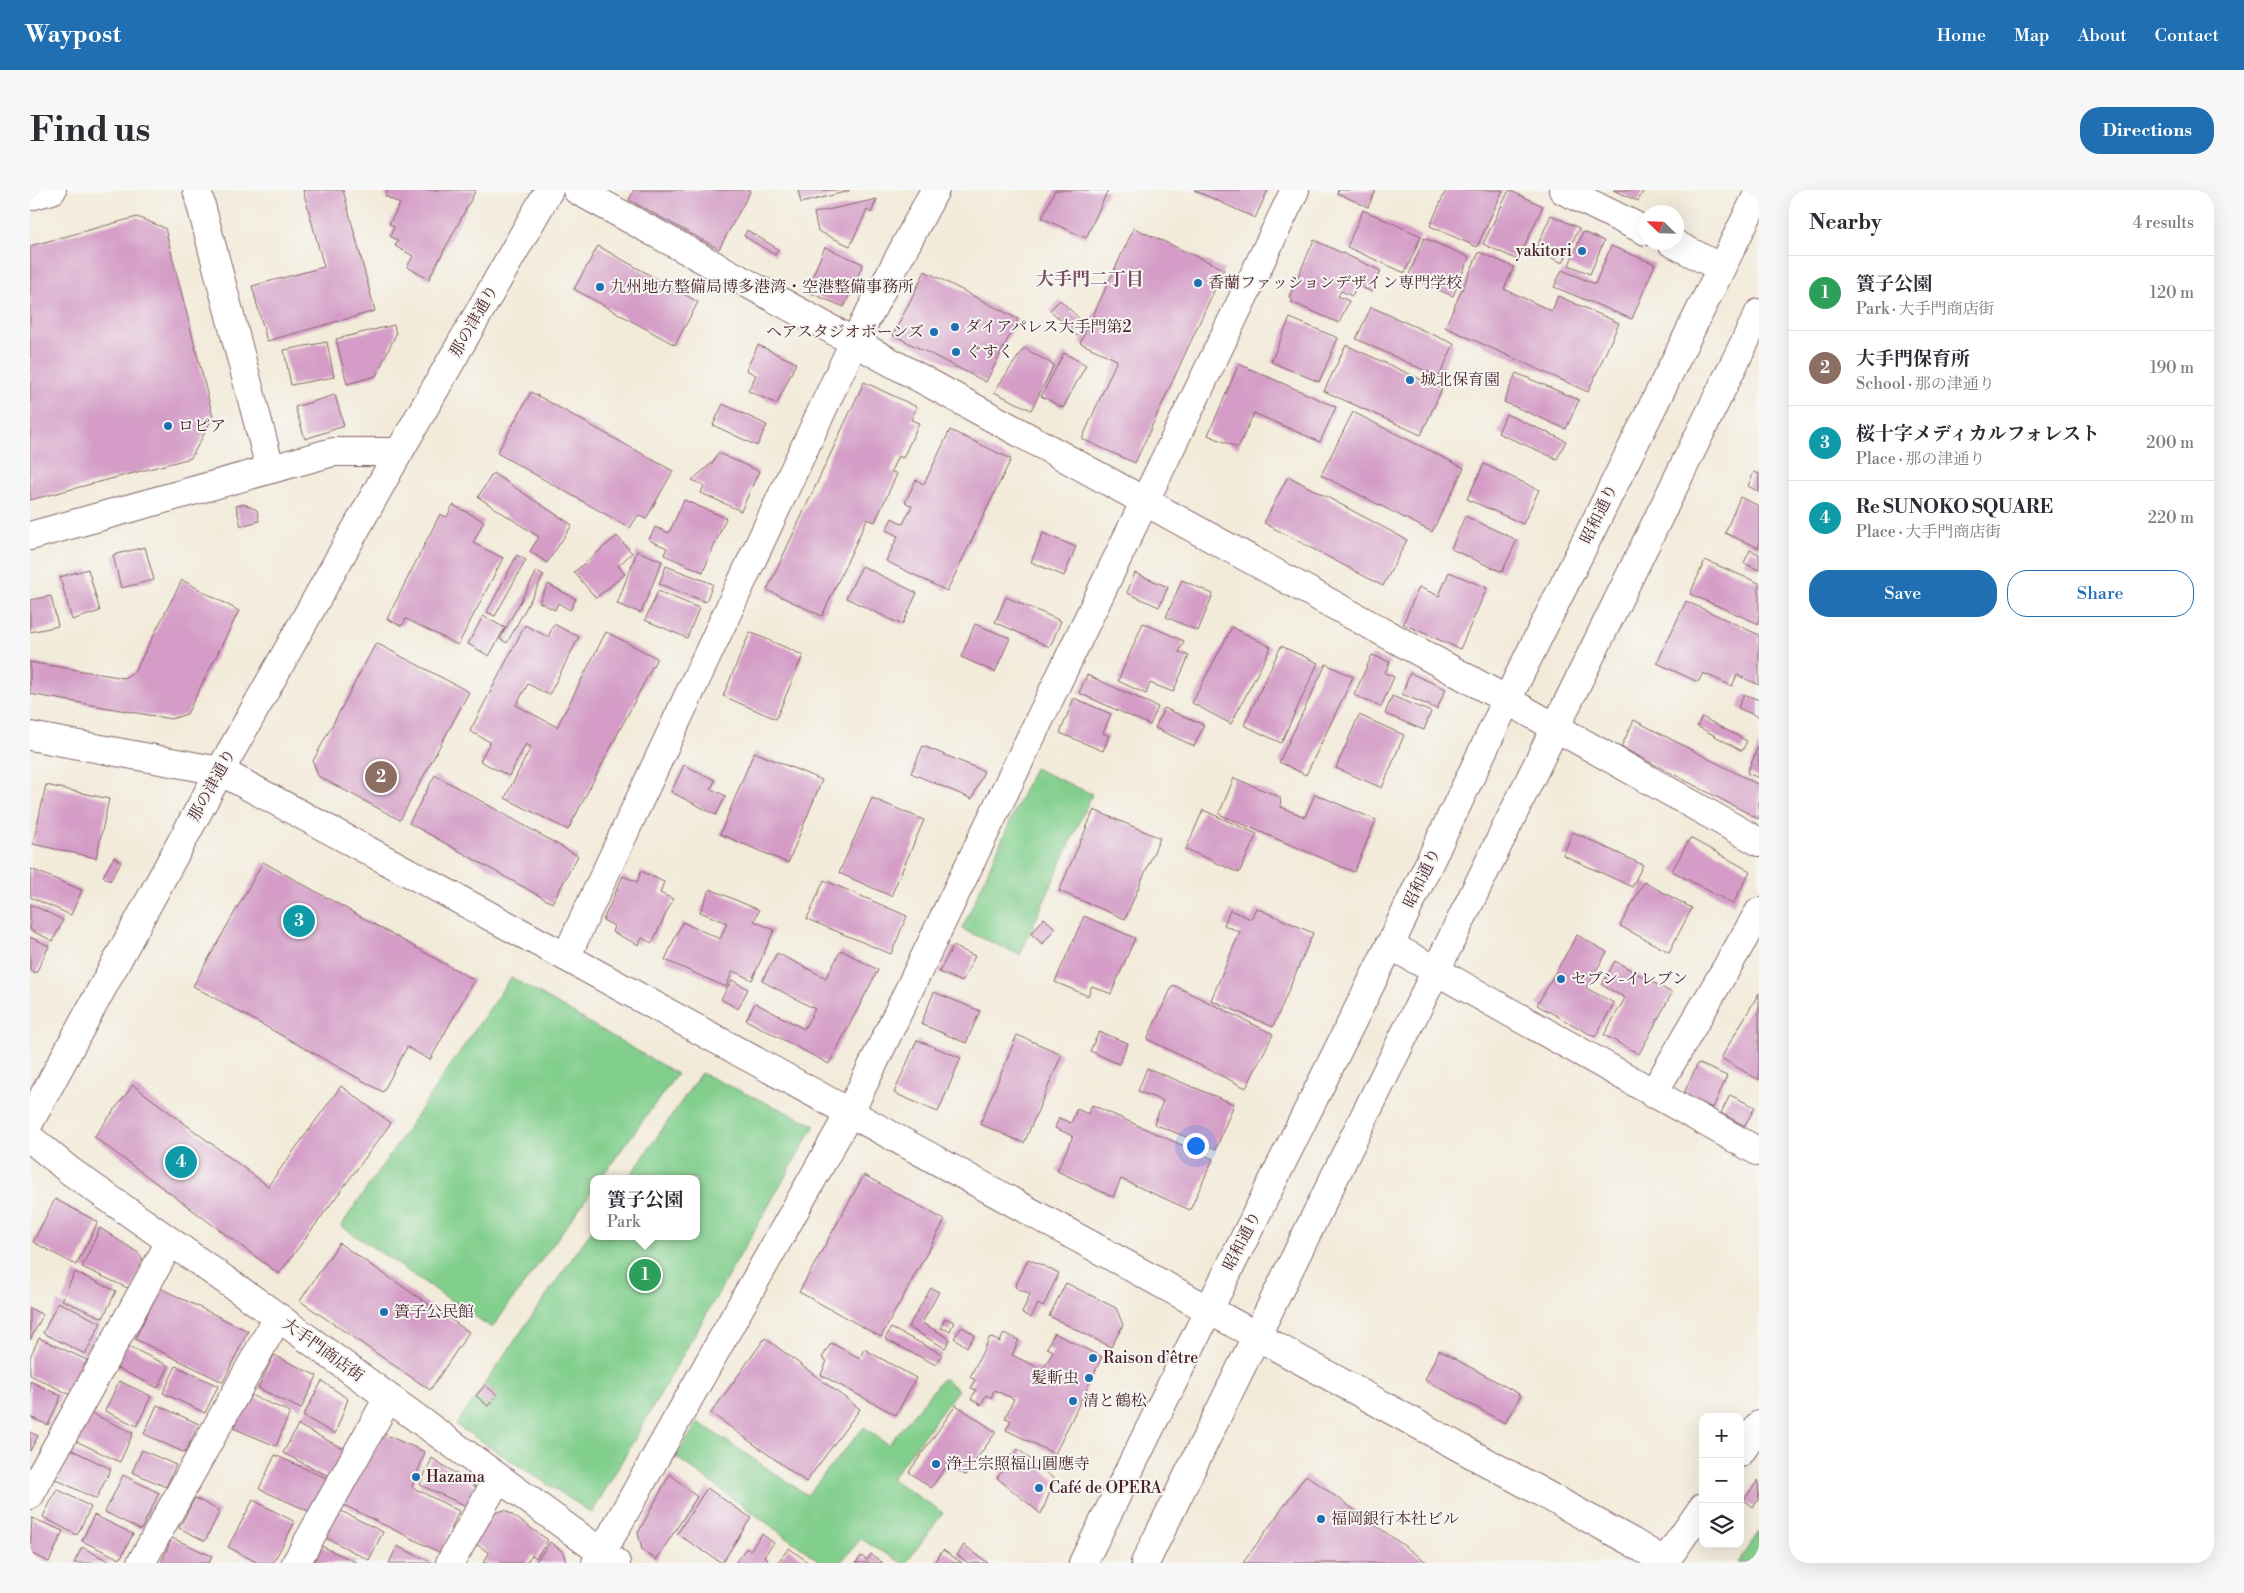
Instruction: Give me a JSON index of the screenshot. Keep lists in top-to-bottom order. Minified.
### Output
{"streets":{"street":["那の津通り","昭和通り","大手門商店街"]},"districts":["大手門二丁目"],"places":["yakitori","香蘭ファッションデザイン専門学校","九州地方整備局博多港湾・空港整備事務所","ダイアパレス大手門第2","ヘアスタジオボーンズ","ぐすく","城北保育園","ロピア","セブン-イレブン","簀子公民館","Raison d’être","髪斬虫","清と鶴松","浄土宗照福山圓應寺","Hazama","Café de OPERA","福岡銀行本社ビル"],"north":"top left","page":{"header":"Waypost","nav":["Home","Map","About","Contact"],"buttons":["Directions",["Save","Share"]],"title":"Find us","heading":["Nearby","4 results"],"list":[{"mark":"1","name":"簀子公園","note":"Park · 大手門商店街","value":"120 m"},{"mark":"2","name":"大手門保育所","note":"School · 那の津通り","value":"190 m"},{"mark":"3","name":"桜十字メディカルフォレスト","note":"Place · 那の津通り","value":"200 m"},{"mark":"4","name":"Re SUNOKO SQUARE","note":"Place · 大手門商店街","value":"220 m"}],"pins":["2","3","4","1"],"popup":["簀子公園","Park"],"map_buttons":["+","−"]}}
